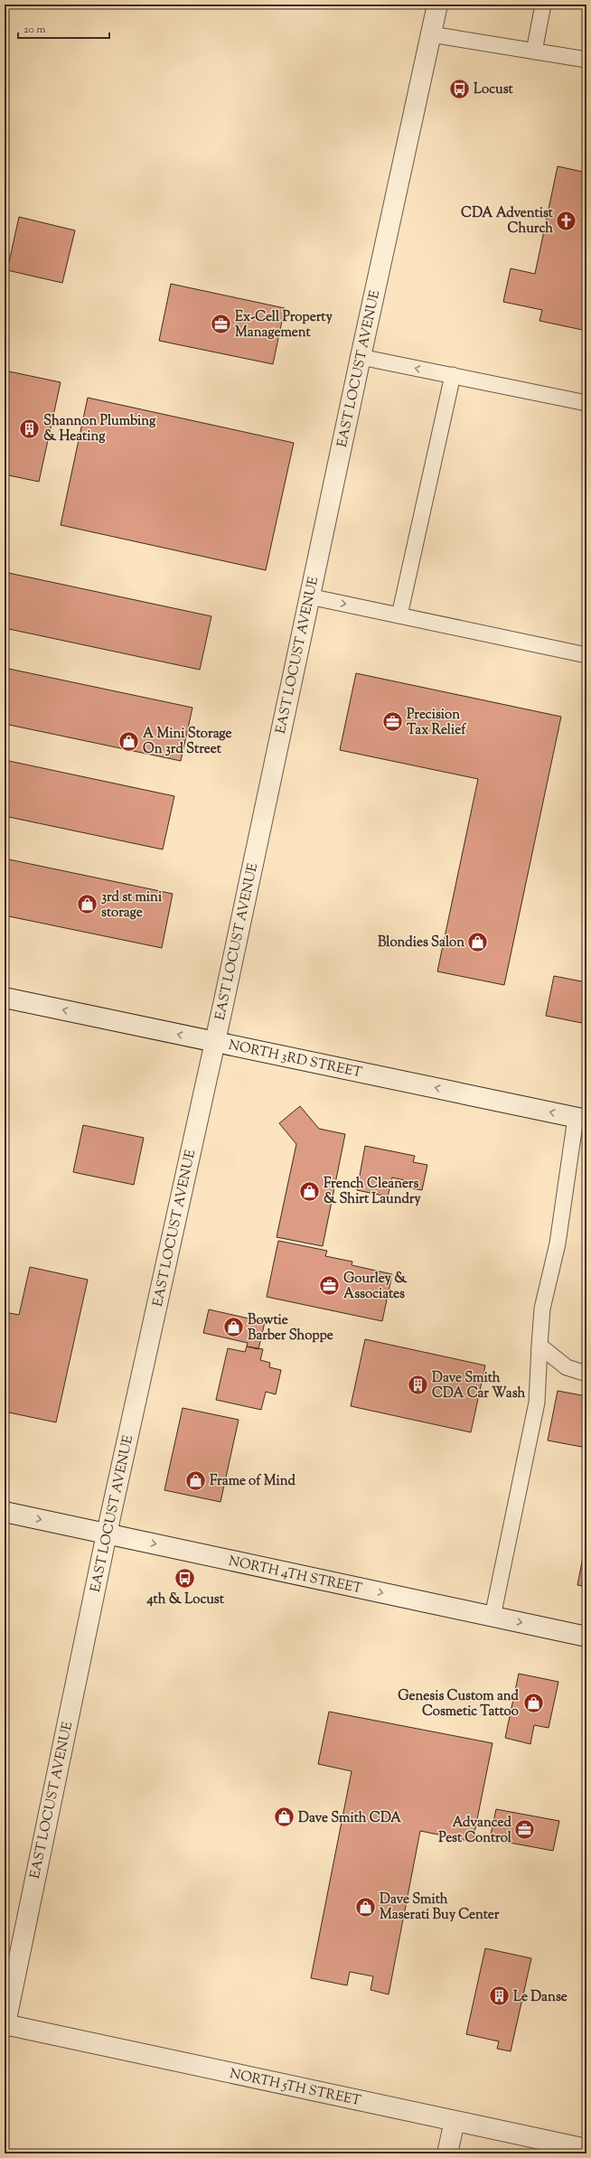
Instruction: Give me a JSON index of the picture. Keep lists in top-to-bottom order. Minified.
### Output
{"streets":{"street":["EAST LOCUST AVENUE","NORTH 3RD STREET","NORTH 4TH STREET","NORTH 5TH STREET"]},"crossings":[["EAST LOCUST AVENUE","NORTH 3RD STREET"],["EAST LOCUST AVENUE","NORTH 4TH STREET"],["EAST LOCUST AVENUE","NORTH 5TH STREET"]],"one_way":["NORTH 3RD STREET","NORTH 4TH STREET"],"places":{"bus stop":["Locust","4th & Locust"],"church":["CDA Adventist Church"],"office":["Ex-Cell Property Management","Precision Tax Relief","Gourley & Associates","Advanced Pest Control"],"building":["Shannon Plumbing & Heating","Dave Smith CDA Car Wash","Le Danse"],"shop":["A Mini Storage On 3rd Street","3rd st mini storage","Blondies Salon","French Cleaners & Shirt Laundry","Bowtie Barber Shoppe","Frame of Mind","Genesis Custom and Cosmetic Tattoo","Dave Smith CDA","Dave Smith Maserati Buy Center"]},"scale_bar":"20 m"}
